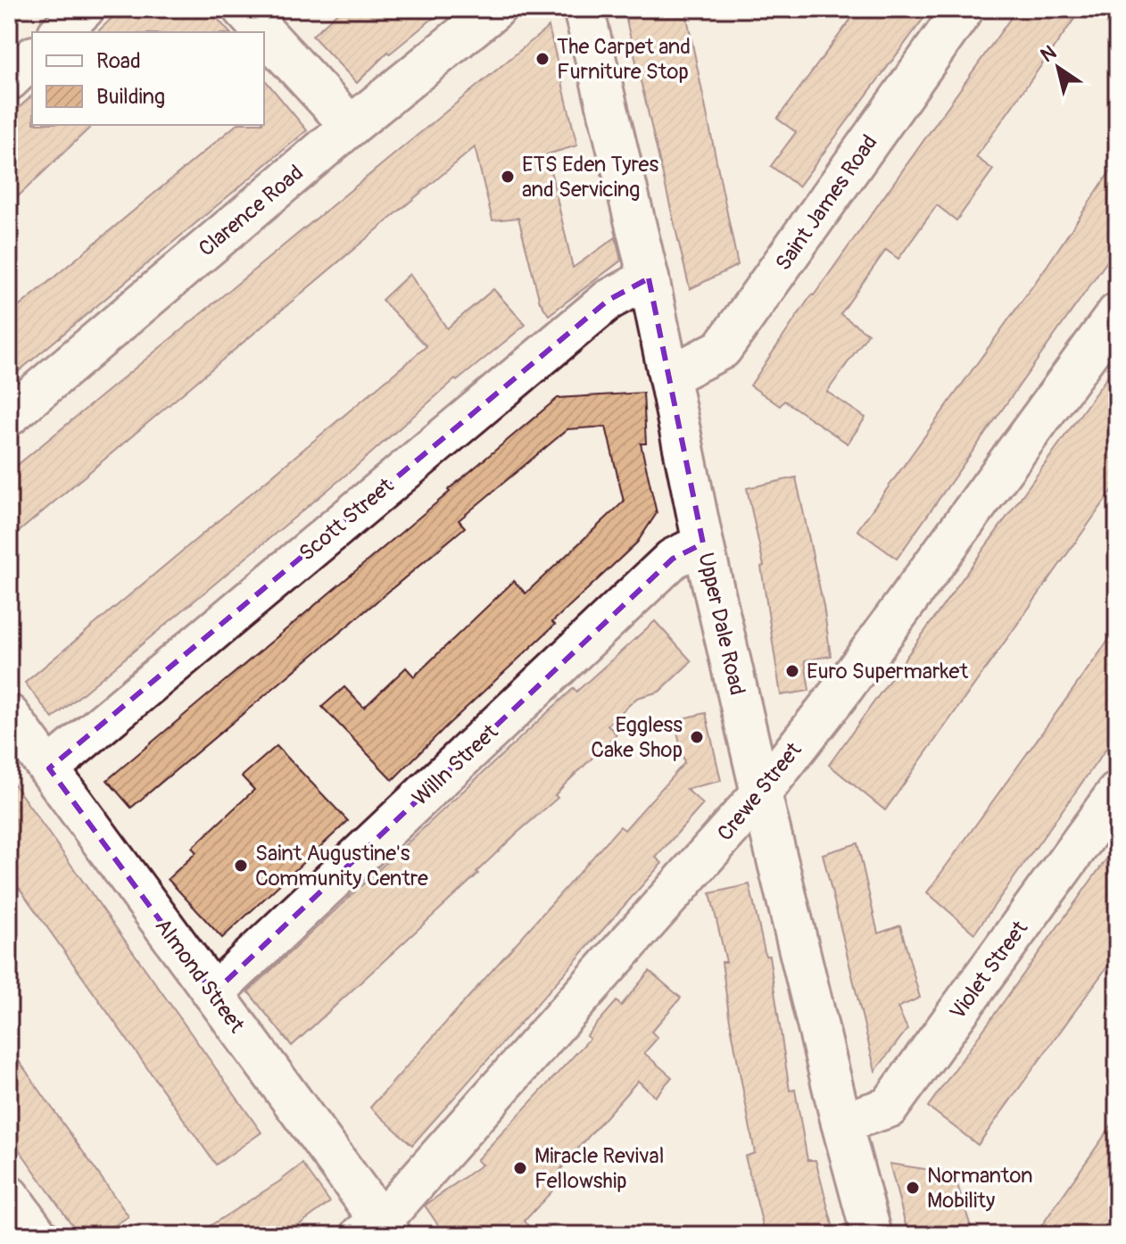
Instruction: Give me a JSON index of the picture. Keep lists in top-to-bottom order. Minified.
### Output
{"streets":{"street":["Saint James Road","Clarence Road","Scott Street","Upper Dale Road","Willn Street","Crewe Street","Violet Street","Almond Street"]},"crossings":[["Saint James Road","Upper Dale Road"],["Scott Street","Upper Dale Road"],["Scott Street","Almond Street"],["Upper Dale Road","Willn Street"],["Upper Dale Road","Crewe Street"],["Upper Dale Road","Violet Street"],["Willn Street","Almond Street"],["Crewe Street","Almond Street"]],"places":["The Carpet and Furniture Stop","ETS Eden Tyres and Servicing","Euro Supermarket","Eggless Cake Shop","Saint Augustine's Community Centre","Miracle Revival Fellowship","Normanton Mobility"],"legend":["Road","Building"],"north":"top left"}
